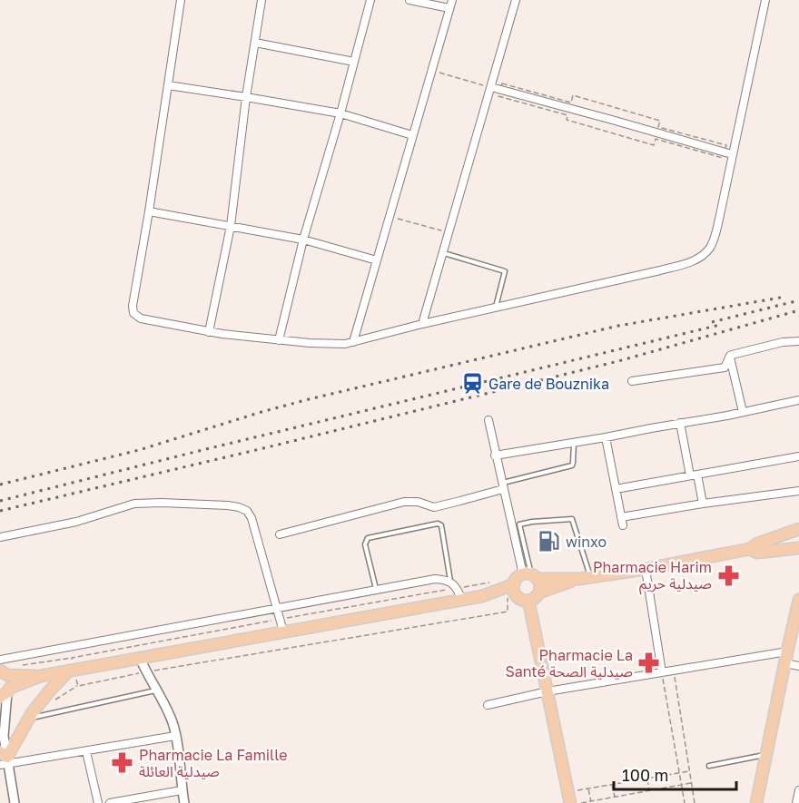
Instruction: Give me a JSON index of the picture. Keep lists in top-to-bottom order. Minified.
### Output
{"places":{"station":["Gare de Bouznika"],"fuel station":["winxo"],"pharmacy":["Pharmacie Harim صيدلية حريم","Pharmacie La Santé صيدلية الصحة","Pharmacie La Famille صيدلية العائلة"]},"scale_bar":"100 m"}
